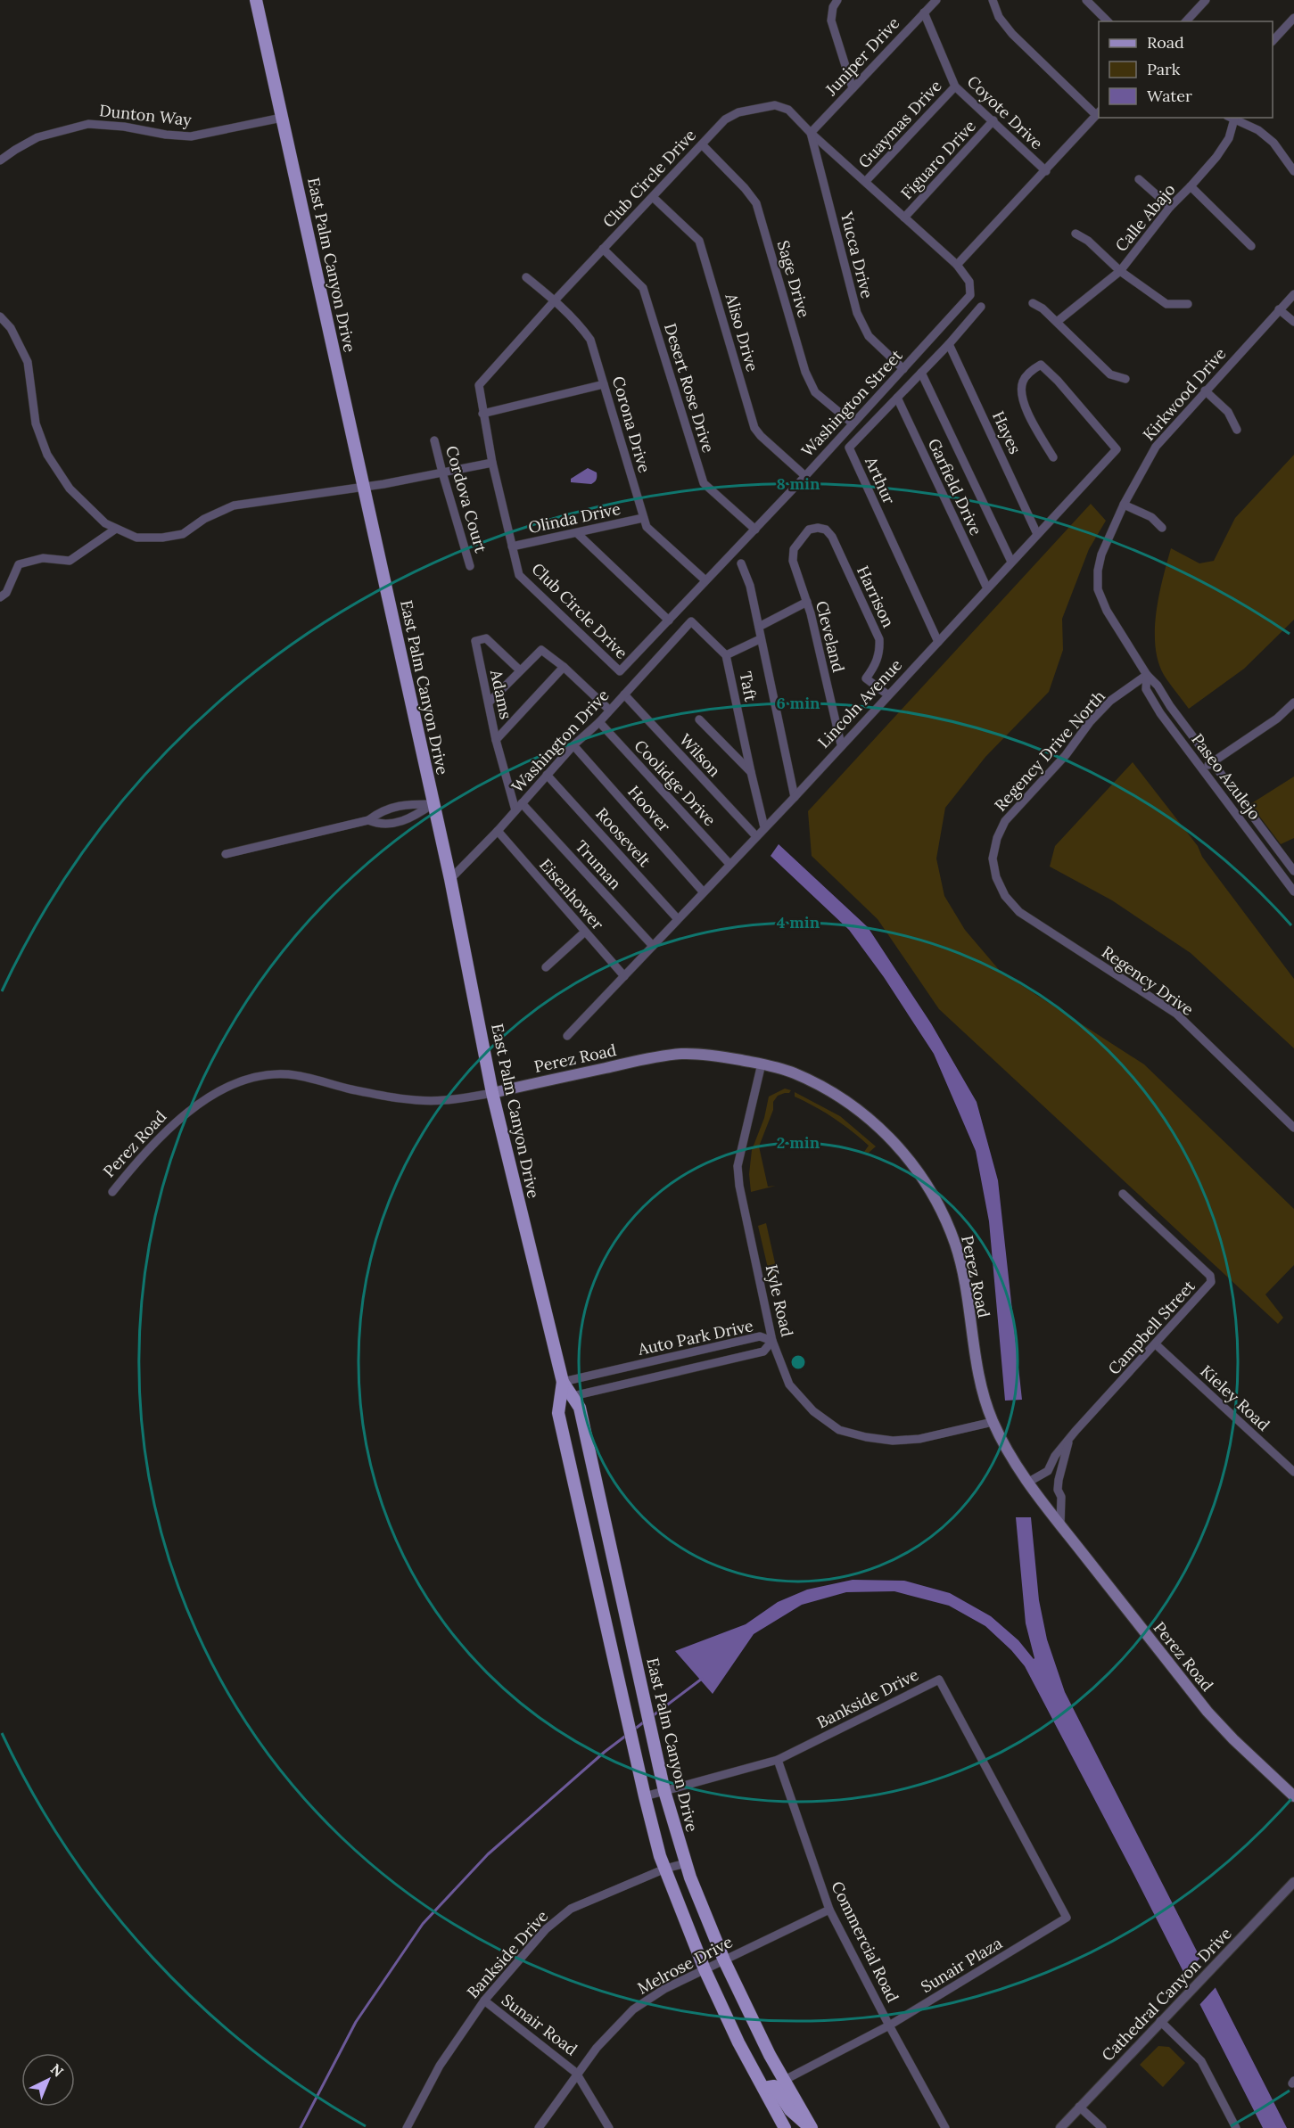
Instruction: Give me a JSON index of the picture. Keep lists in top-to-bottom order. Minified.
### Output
{"streets":{"main road":["East Palm Canyon Drive","Perez Road"],"street":["Juniper Drive","Coyote Drive","Dunton Way","Guaymas Drive","Figuaro Drive","Club Circle Drive","Calle Abajo","Yucca Drive","Sage Drive","Aliso Drive","Desert Rose Drive","Kirkwood Drive","Washington Street","Corona Drive","Hayes","Arthur","Garfield Drive","Cordova Court","Olinda Drive","Harrison","Cleveland","Taft","Adams","Lincoln Avenue","Washington Drive","Regency Drive North","Wilson","Paseo Azulejo","Coolidge Drive","Hoover","Roosevelt","Truman","Eisenhower","Regency Drive","Kyle Road","Campbell Street","Auto Park Drive","Kieley Road","Bankside Drive","Commercial Road","Melrose Drive","Sunair Plaza","Cathedral Canyon Drive","Sunair Road"]},"crossings":[["Juniper Drive","Coyote Drive"],["Juniper Drive","Club Circle Drive"],["Juniper Drive","Yucca Drive"],["Coyote Drive","Guaymas Drive"],["Coyote Drive","Figuaro Drive"],["Dunton Way","East Palm Canyon Drive"],["Guaymas Drive","Club Circle Drive"],["Figuaro Drive","Club Circle Drive"],["Club Circle Drive","Yucca Drive"],["Club Circle Drive","Sage Drive"],["Club Circle Drive","Aliso Drive"],["Club Circle Drive","Desert Rose Drive"],["Club Circle Drive","Washington Street"],["Club Circle Drive","Corona Drive"],["Club Circle Drive","Olinda Drive"],["Yucca Drive","Washington Street"],["East Palm Canyon Drive","Washington Drive"],["East Palm Canyon Drive","Perez Road"],["East Palm Canyon Drive","Auto Park Drive"],["East Palm Canyon Drive","Bankside Drive"],["East Palm Canyon Drive","Melrose Drive"],["East Palm Canyon Drive","Sunair Plaza"],["Sage Drive","Washington Street"],["Aliso Drive","Washington Street"],["Desert Rose Drive","Washington Street"],["Kirkwood Drive","Paseo Azulejo"],["Washington Street","Corona Drive"],["Corona Drive","Olinda Drive"],["Hayes","Arthur"],["Hayes","Lincoln Avenue"],["Arthur","Garfield Drive"],["Arthur","Lincoln Avenue"],["Garfield Drive","Lincoln Avenue"],["Harrison","Cleveland"],["Harrison","Lincoln Avenue"],["Cleveland","Lincoln Avenue"],["Taft","Lincoln Avenue"],["Taft","Washington Drive"],["Adams","Washington Drive"],["Lincoln Avenue","Wilson"],["Lincoln Avenue","Coolidge Drive"],["Lincoln Avenue","Hoover"],["Lincoln Avenue","Roosevelt"],["Lincoln Avenue","Truman"],["Lincoln Avenue","Eisenhower"],["Washington Drive","Wilson"],["Washington Drive","Coolidge Drive"],["Washington Drive","Hoover"],["Washington Drive","Roosevelt"],["Washington Drive","Truman"],["Washington Drive","Eisenhower"],["Regency Drive North","Paseo Azulejo"],["Regency Drive North","Regency Drive"],["Perez Road","Kyle Road"],["Perez Road","Campbell Street"],["Kyle Road","Auto Park Drive"],["Campbell Street","Kieley Road"],["Bankside Drive","Commercial Road"],["Bankside Drive","Sunair Plaza"],["Bankside Drive","Sunair Road"],["Commercial Road","Melrose Drive"],["Commercial Road","Sunair Plaza"],["Melrose Drive","Sunair Road"]],"legend":["Road","Park","Water"],"north":"top right","rings":["8 min","6 min","4 min","2 min"]}
